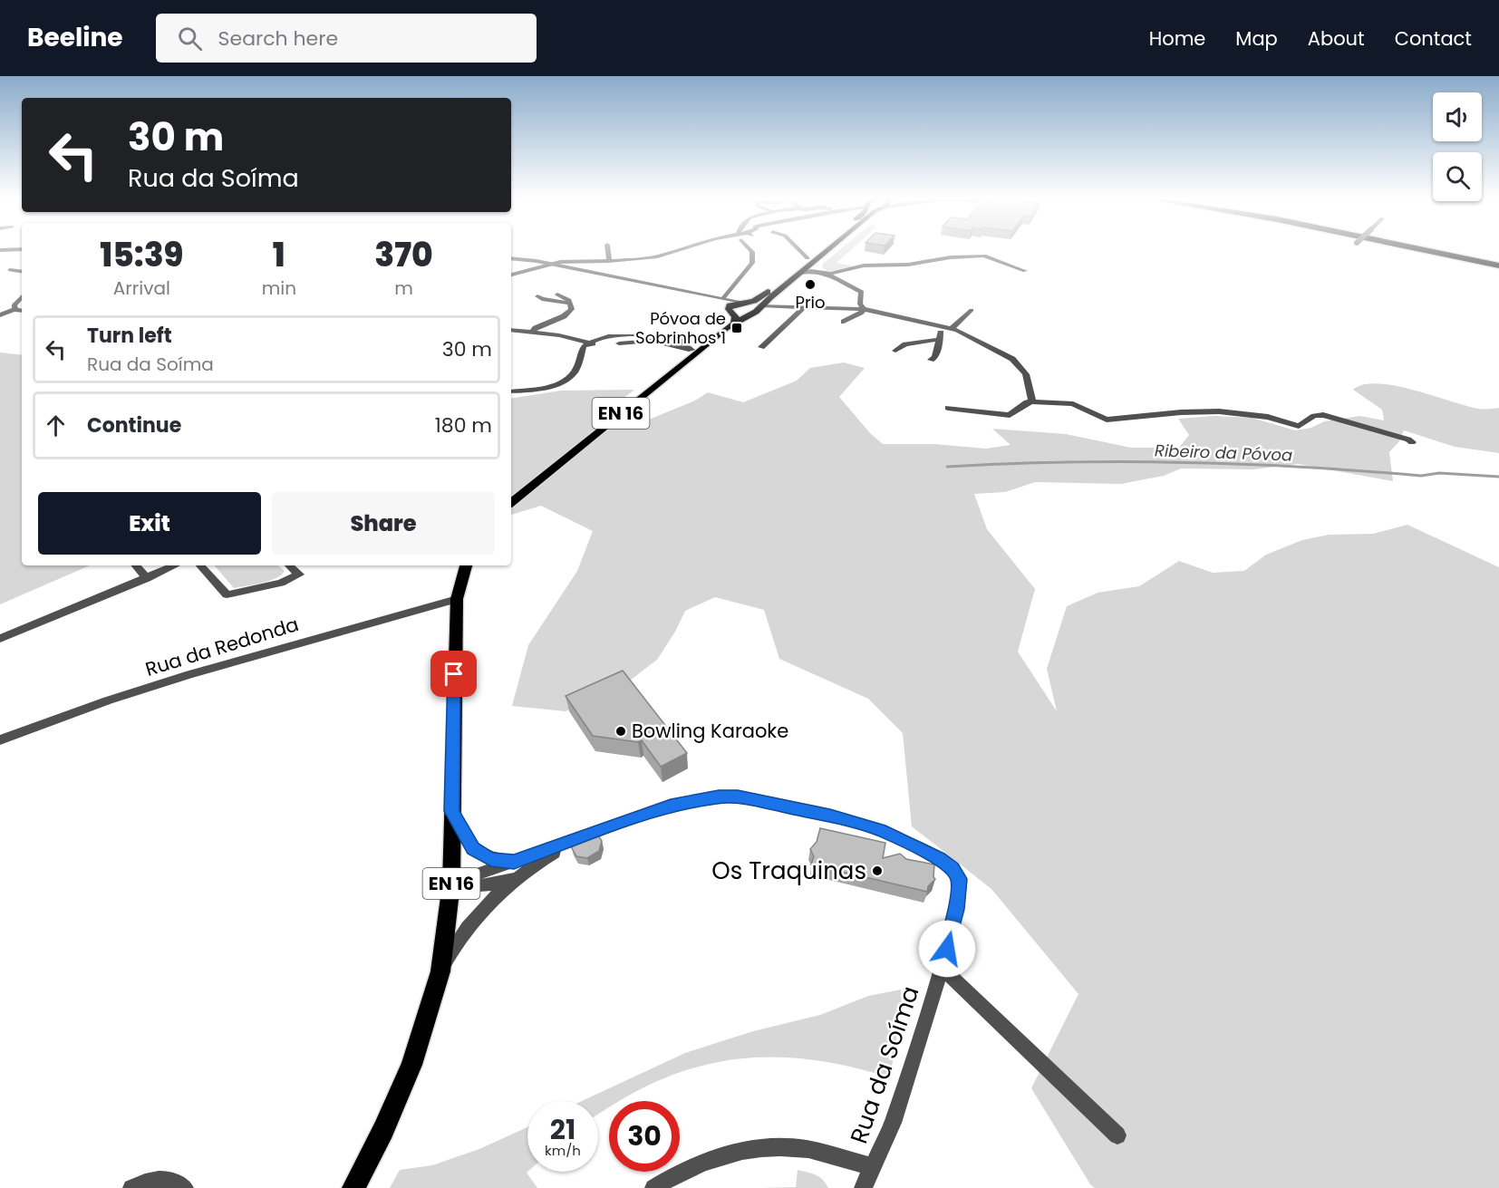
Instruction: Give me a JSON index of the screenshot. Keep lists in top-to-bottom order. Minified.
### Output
{"streets":{"main road":["EN 16"],"street":["Rua da Redonda","Rua da Soíma"]},"crossings":[["EN 16","Rua da Redonda"]],"water":["Ribeiro da Póvoa"],"places":{"other":["Prio","Bowling Karaoke","Os Traquinas"],"transit":["Póvoa de Sobrinhos 1"]},"page":{"header":"Beeline","search":"Search here","nav":["Home","Map","About","Contact"],"turn":["30 m","Rua da Soíma"],"eta":["15:39","Arrival","1","min","370","m"],"list":[{"name":"Turn left","note":"Rua da Soíma","value":"30 m"},{"name":"Continue","value":"180 m"}],"buttons":["Exit","Share"],"speed":"21 km/h","limit":"30"}}
